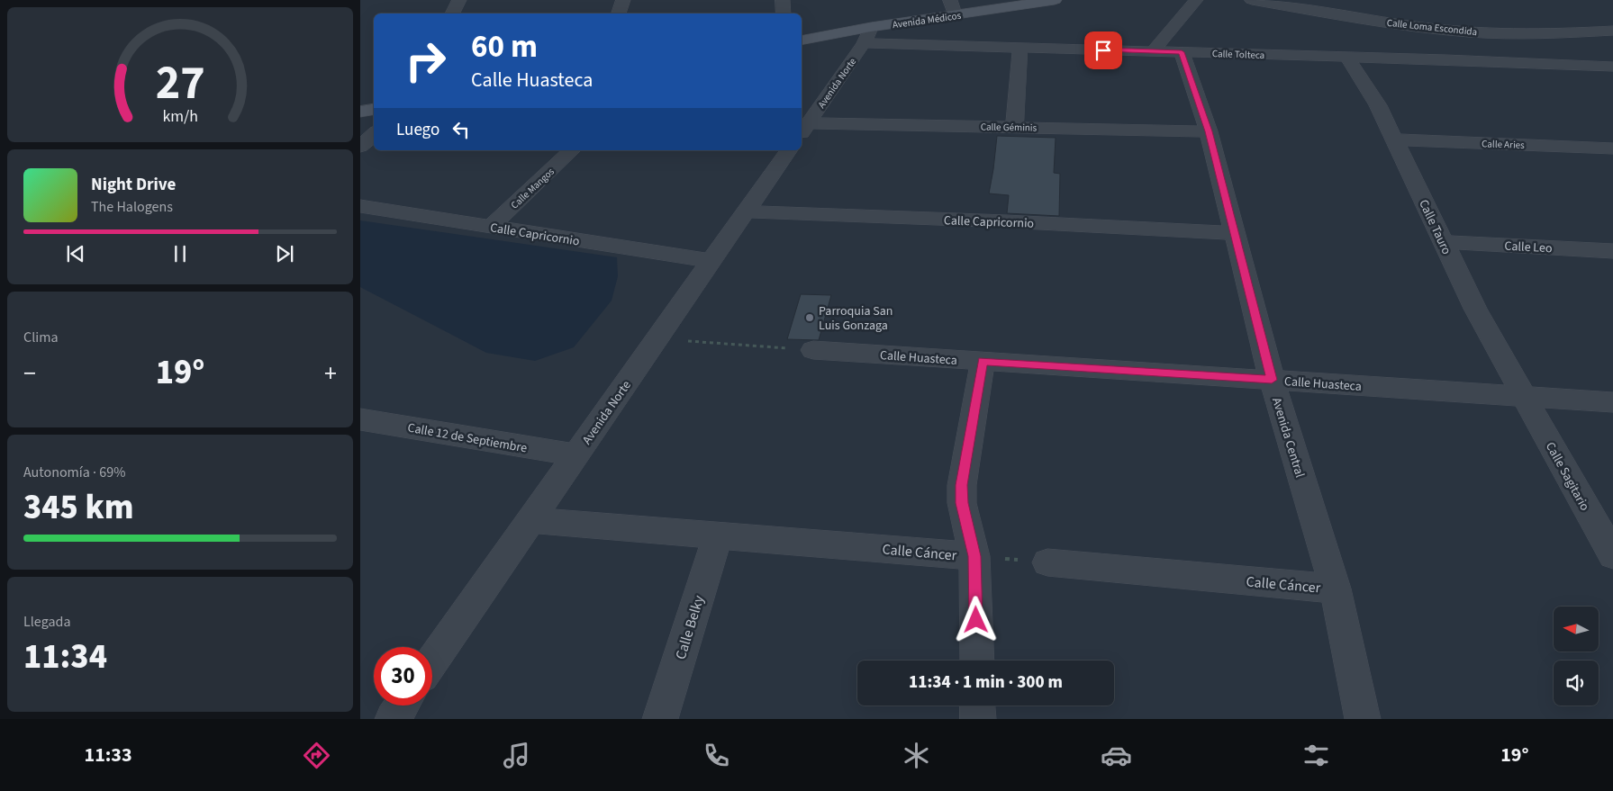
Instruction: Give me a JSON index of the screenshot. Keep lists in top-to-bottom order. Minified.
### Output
{"streets":{"street":["Avenida Médicos","Calle Loma Escondida","Calle Tolteca","Avenida Norte","Calle Géminis","Calle Aries","Calle Mangos","Calle Capricornio","Calle Tauro","Calle Leo","Calle Huasteca","Calle 12 de Septiembre","Avenida Central","Calle Sagitario","Calle Cáncer","Calle Belky"]},"crossings":[["Avenida Médicos","Avenida Norte"],["Calle Tolteca","Avenida Norte"],["Calle Tolteca","Calle Tauro"],["Calle Tolteca","Avenida Central"],["Avenida Norte","Calle Géminis"],["Avenida Norte","Calle Capricornio"],["Avenida Norte","Calle 12 de Septiembre"],["Avenida Norte","Calle Cáncer"],["Calle Géminis","Avenida Central"],["Calle Aries","Calle Tauro"],["Calle Mangos","Calle Capricornio"],["Calle Capricornio","Avenida Central"],["Calle Tauro","Calle Leo"],["Calle Tauro","Calle Huasteca"],["Calle Tauro","Calle Sagitario"],["Calle Huasteca","Avenida Central"],["Calle Huasteca","Calle Sagitario"],["Avenida Central","Calle Cáncer"],["Calle Cáncer","Calle Belky"]],"places":["Parroquia San Luis Gonzaga"],"north":"left","page":{"turn":["60 m","Calle Huasteca"],"then":"Luego","song":["Night Drive","The Halogens"],"tile":["Clima",["Autonomía · 69%","345 km"],["Llegada","11:34"]],"heat":["−","19°","+"],"limit":"30","trip":"11:34 · 1 min · 300 m","tabs":["11:33","19°"],"gauge":["27","km/h"]}}
